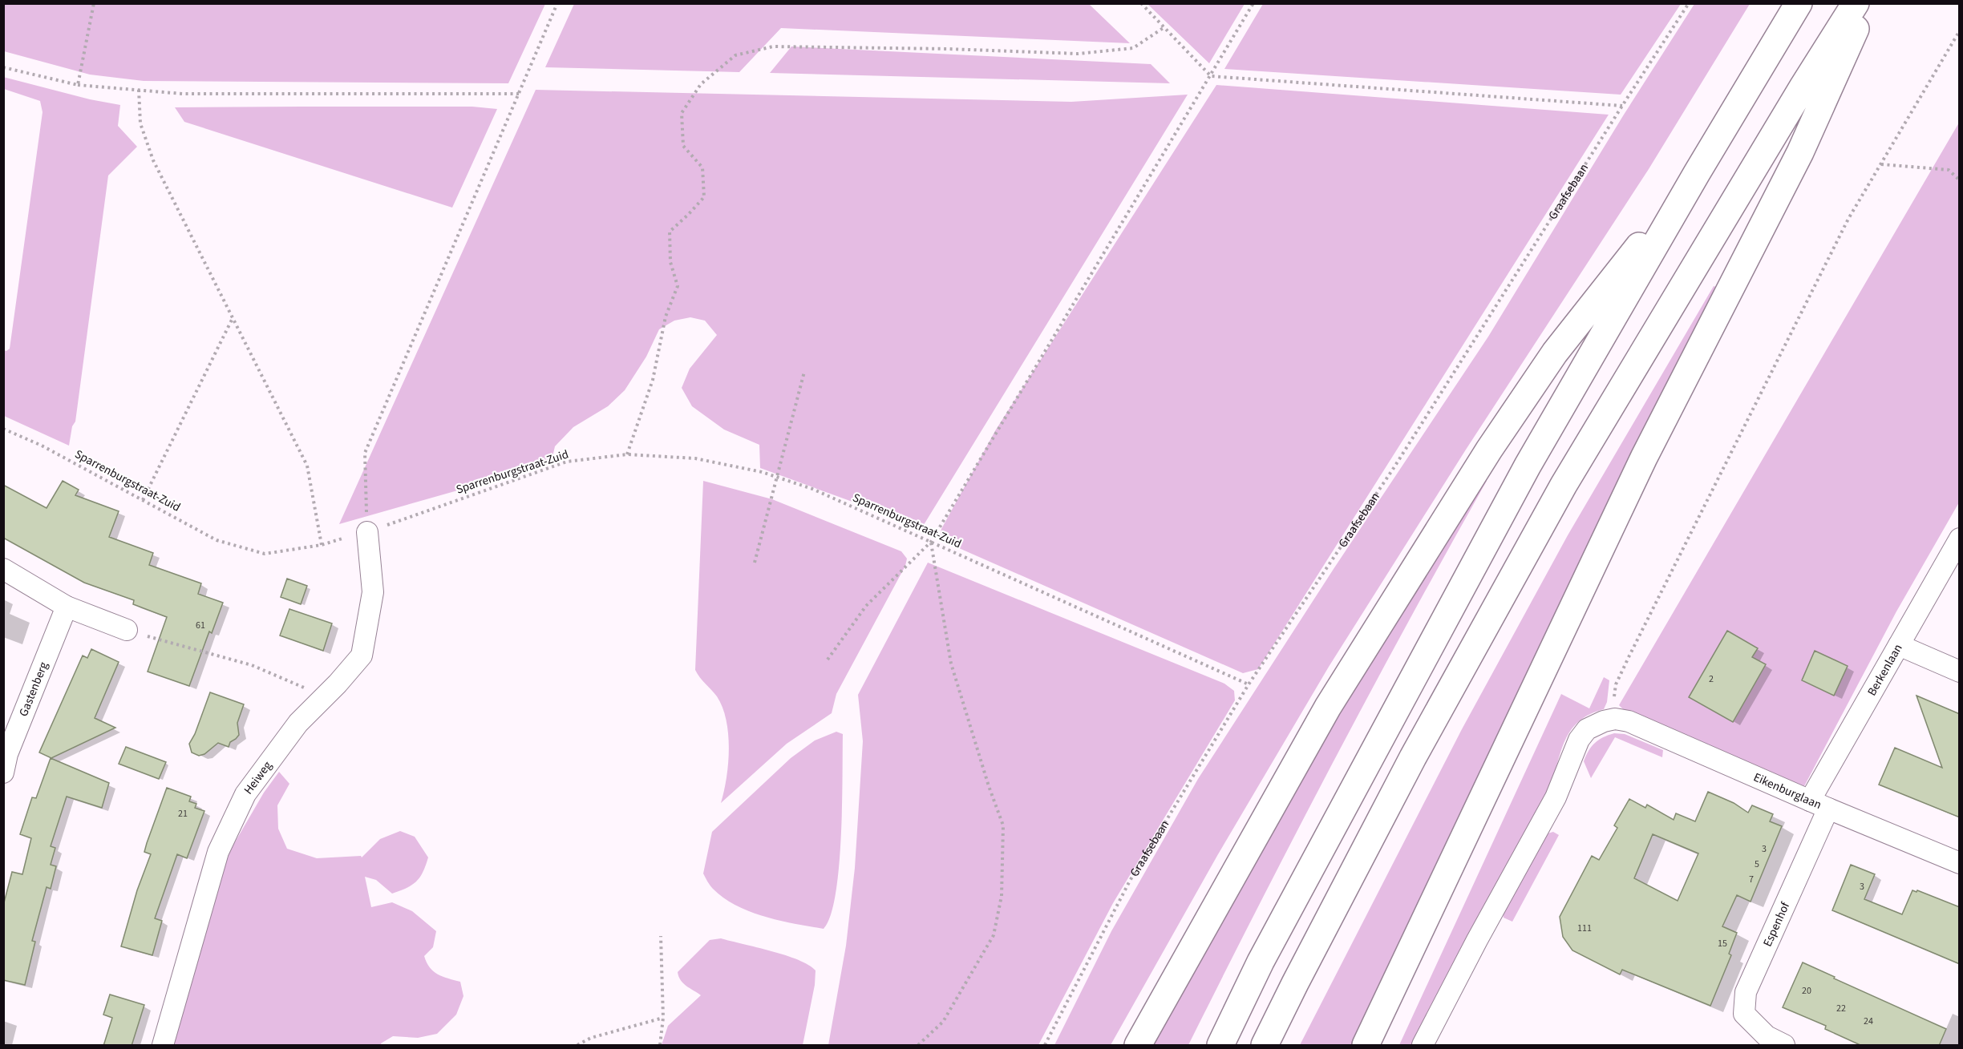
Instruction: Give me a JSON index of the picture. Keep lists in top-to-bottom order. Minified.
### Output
{"streets":{"street":["Berkenlaan","Gastenberg","Heiweg","Eikenburglaan","Espenhof"],"path":["Graafsebaan","Sparrenburgstraat-Zuid"]},"crossings":[["Graafsebaan","Sparrenburgstraat-Zuid"],["Sparrenburgstraat-Zuid","Heiweg"],["Berkenlaan","Eikenburglaan"],["Berkenlaan","Espenhof"],["Eikenburglaan","Espenhof"]],"house_numbers":["61","2","21","3","5","7","3","111","15","20","22","24"]}
